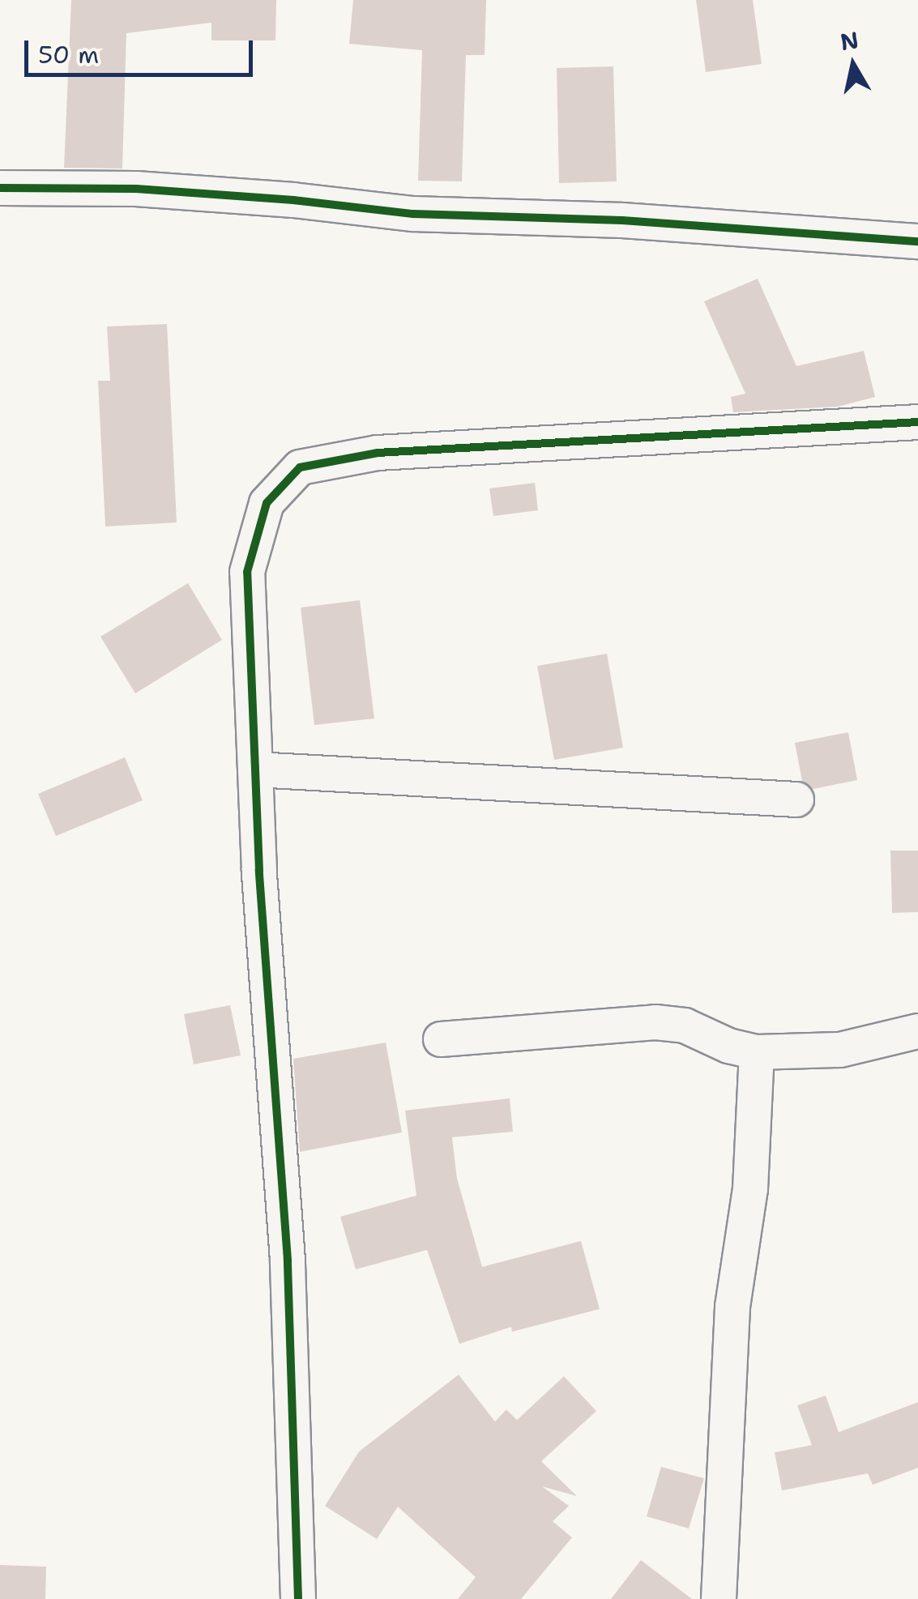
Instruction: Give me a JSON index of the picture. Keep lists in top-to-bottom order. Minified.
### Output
{"scale_bar":"50 m","north":"top"}
